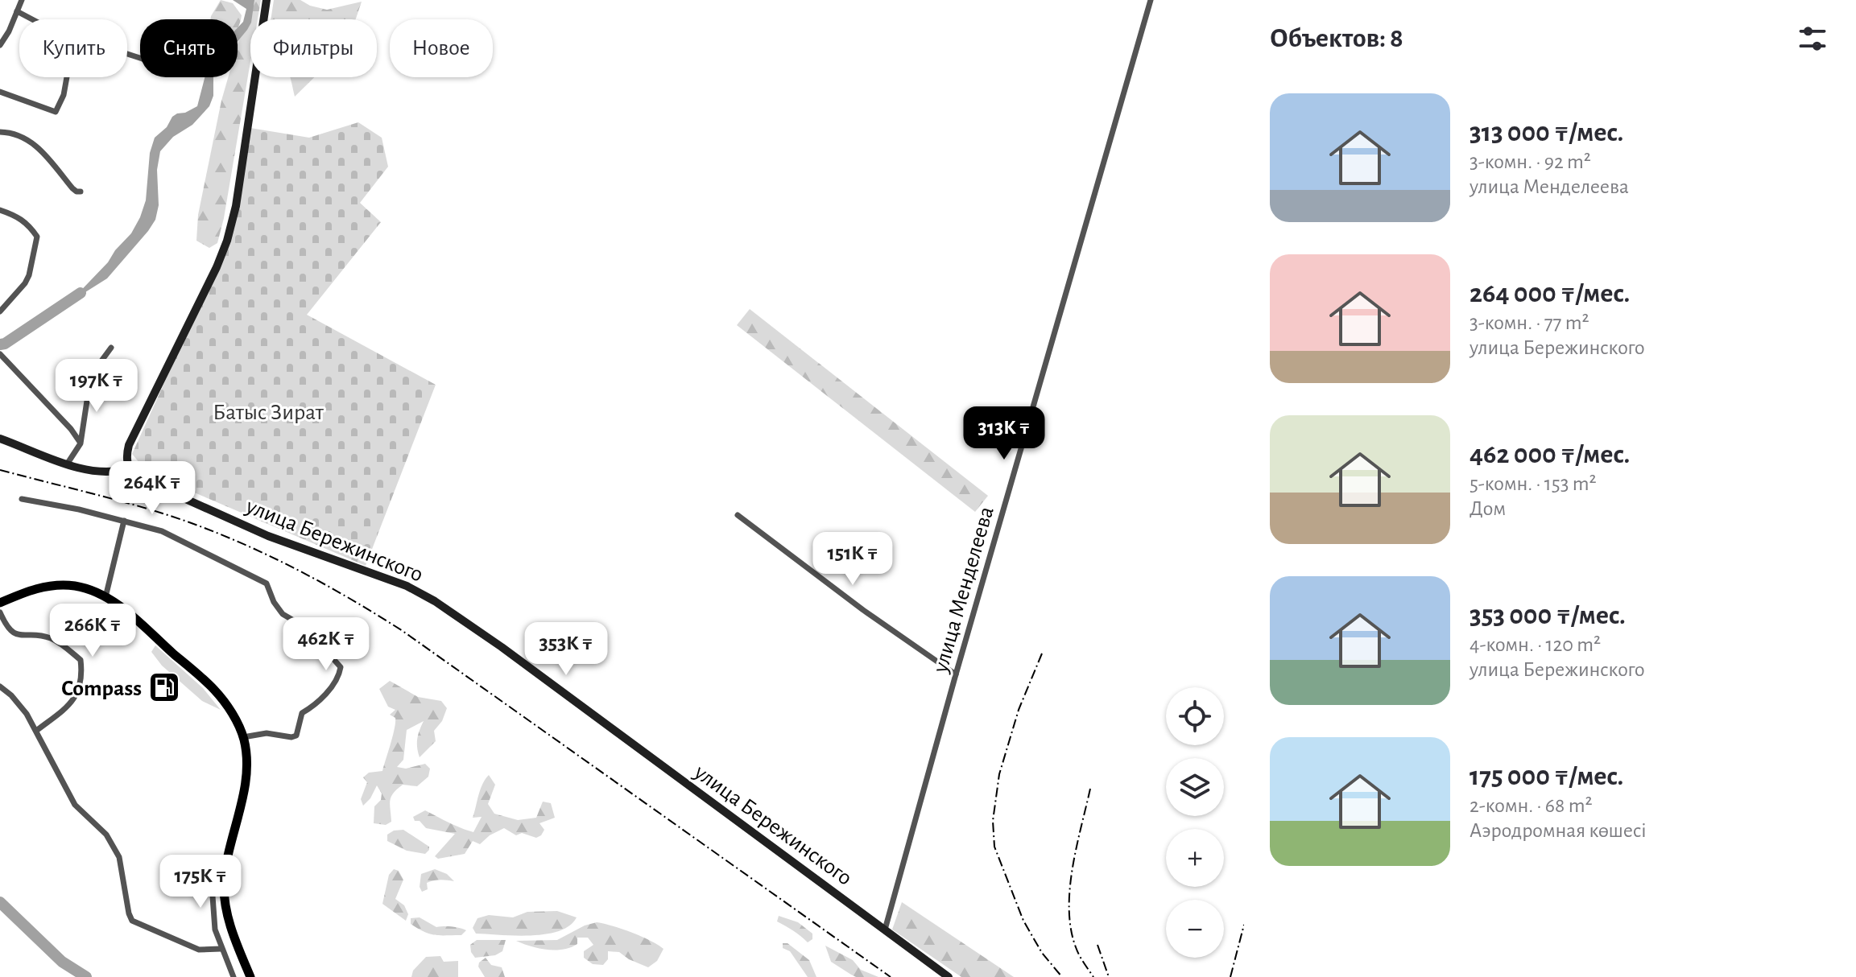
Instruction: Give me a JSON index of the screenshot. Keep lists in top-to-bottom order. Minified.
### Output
{"streets":{"main road":["улица Бережинского"],"street":["улица Менделеева"]},"crossings":[["улица Бережинского","улица Менделеева"]],"parks":["Батыс Зират"],"places":{"fuel station":["Compass"]},"page":{"heading":"Объектов: 8","chip":["Купить","Снять","Фильтры","Новое"],"list":[{"name":"313 000 ₸/мес.","note":"3-комн. · 92 m² · улица Менделеева"},{"name":"264 000 ₸/мес.","note":"3-комн. · 77 m² · улица Бережинского"},{"name":"462 000 ₸/мес.","note":"5-комн. · 153 m² · Дом"},{"name":"353 000 ₸/мес.","note":"4-комн. · 120 m² · улица Бережинского"},{"name":"175 000 ₸/мес.","note":"2-комн. · 68 m² · Аэродромная көшесі"}],"price":["197K ₸","313K ₸","264K ₸","151K ₸","266K ₸","462K ₸","353K ₸","175K ₸"],"map_buttons":["+","−"]}}
